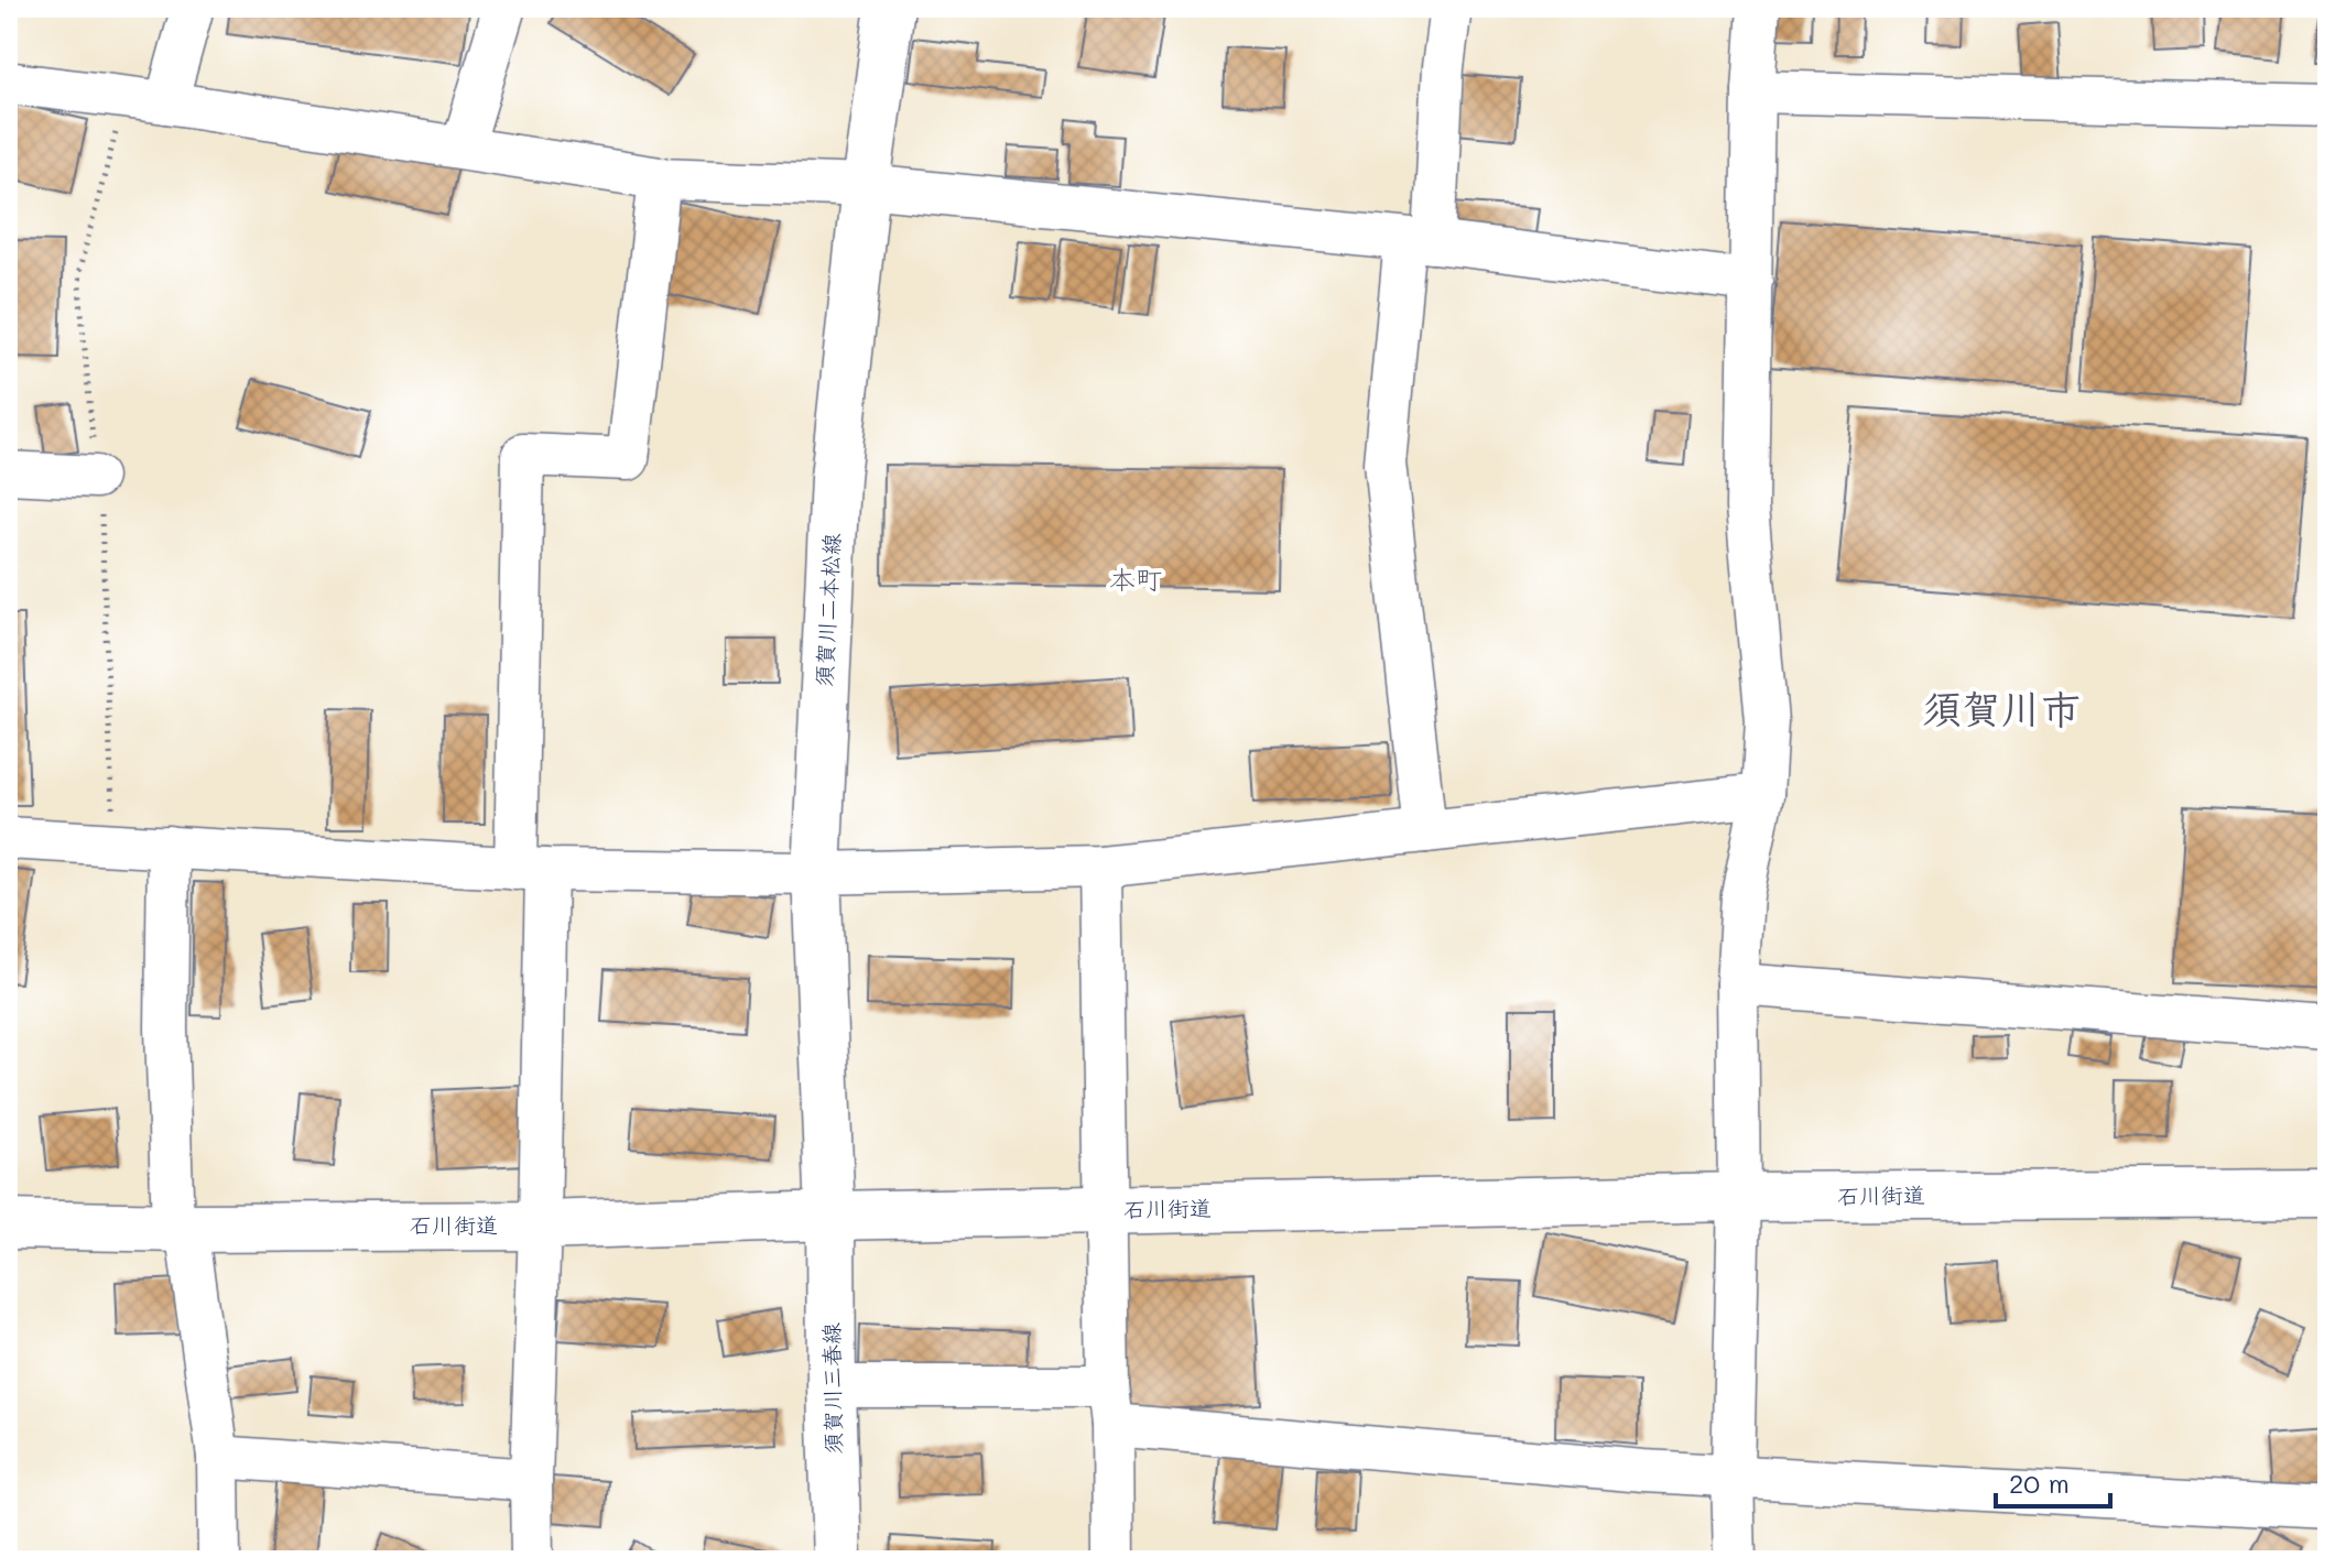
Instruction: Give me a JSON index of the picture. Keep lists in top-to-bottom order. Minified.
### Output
{"streets":{"main road":["須賀川二本松線","石川街道","須賀川三春線"]},"crossings":[["須賀川二本松線","石川街道"],["須賀川二本松線","須賀川三春線"],["石川街道","須賀川三春線"]],"districts":["本町","須賀川市"],"scale_bar":"20 m"}
